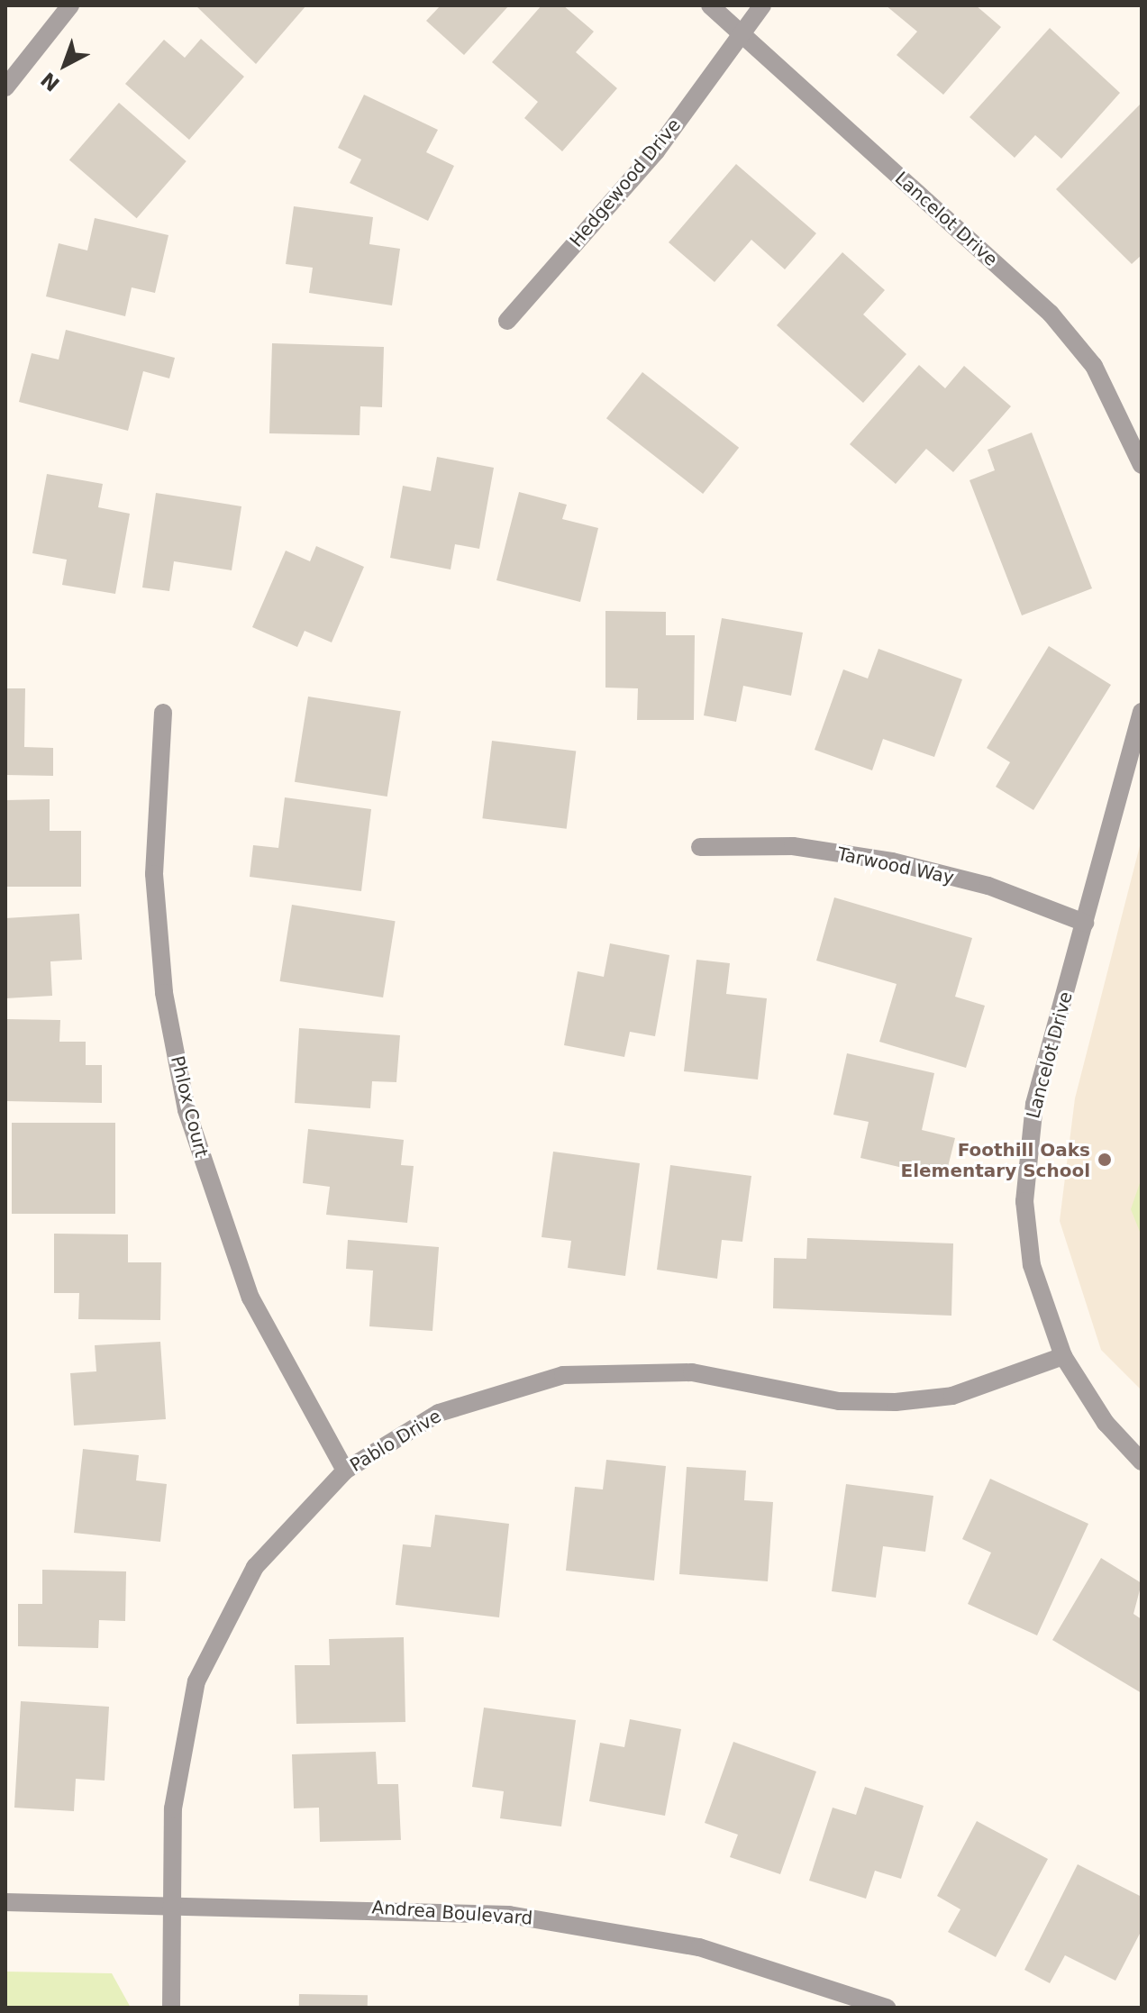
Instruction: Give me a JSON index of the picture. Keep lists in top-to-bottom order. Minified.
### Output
{"streets":{"street":["Hedgewood Drive","Lancelot Drive","Tarwood Way","Phlox Court","Pablo Drive","Andrea Boulevard"]},"crossings":[["Hedgewood Drive","Lancelot Drive"],["Lancelot Drive","Tarwood Way"],["Lancelot Drive","Pablo Drive"],["Phlox Court","Pablo Drive"],["Pablo Drive","Andrea Boulevard"]],"places":["Foothill Oaks Elementary School"],"north":"bottom left"}
